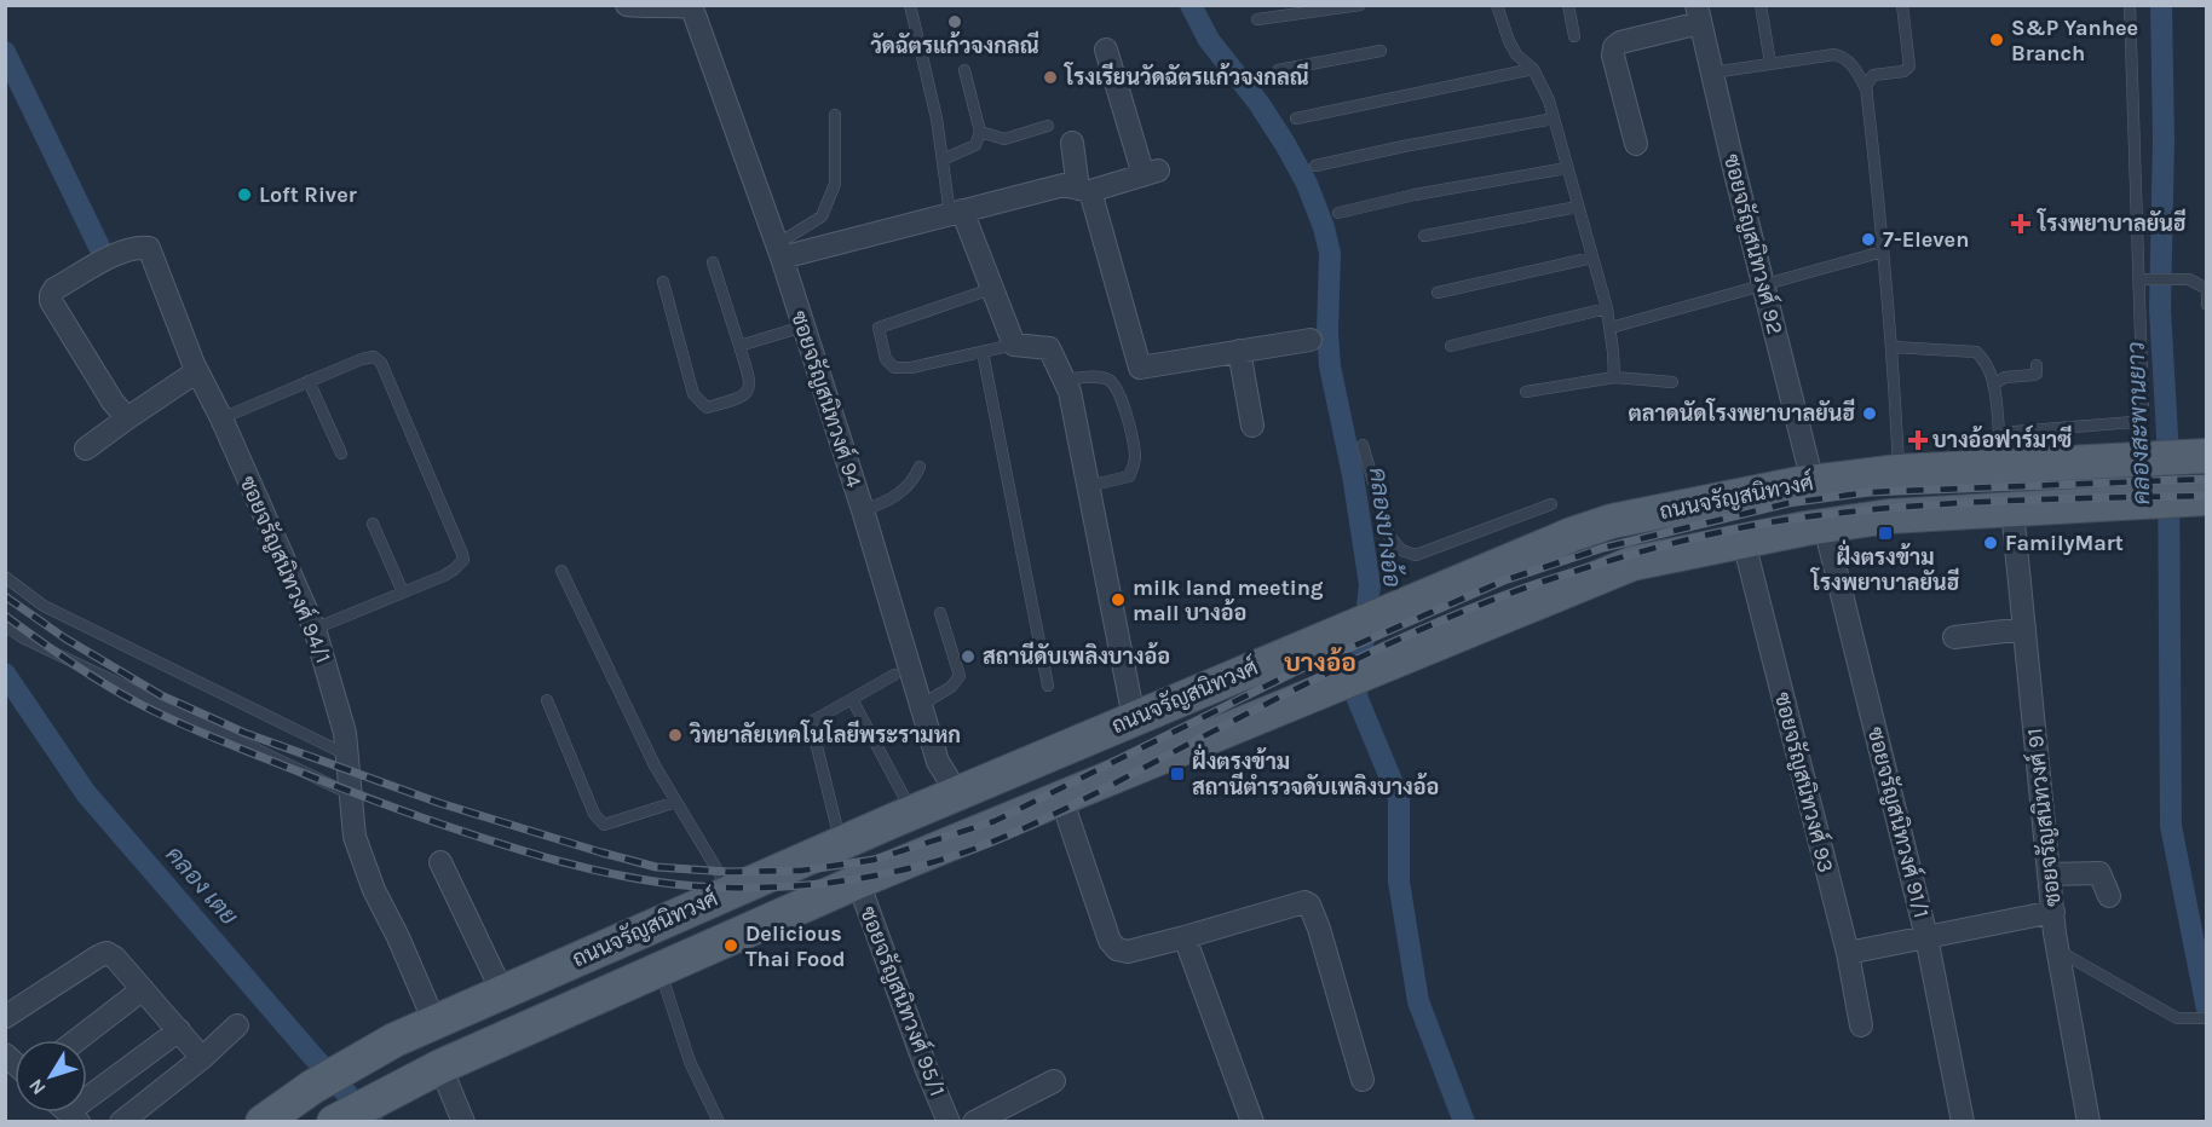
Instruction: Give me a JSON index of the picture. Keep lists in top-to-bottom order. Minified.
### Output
{"streets":{"main road":["ถนนจรัญสนิทวงศ์"],"street":["ซอยจรัญสนิทวงศ์ 92","ซอยจรัญสนิทวงศ์ 94","ซอยจรัญสนิทวงศ์ 94/1","ซอยจรัญสนิทวงศ์ 93","ซอยจรัญสนิทวงศ์ 91","ซอยจรัญสนิทวงศ์ 91/1","ซอยจรัญสนิทวงศ์ 95/1"]},"crossings":[["ซอยจรัญสนิทวงศ์ 92","ถนนจรัญสนิทวงศ์"],["ซอยจรัญสนิทวงศ์ 94","ถนนจรัญสนิทวงศ์"],["ถนนจรัญสนิทวงศ์","ซอยจรัญสนิทวงศ์ 94/1"],["ถนนจรัญสนิทวงศ์","ซอยจรัญสนิทวงศ์ 93"],["ถนนจรัญสนิทวงศ์","ซอยจรัญสนิทวงศ์ 91"],["ถนนจรัญสนิทวงศ์","ซอยจรัญสนิทวงศ์ 91/1"],["ถนนจรัญสนิทวงศ์","ซอยจรัญสนิทวงศ์ 95/1"]],"districts":["บางอ้อ"],"water":["คลองสะพานยาว","คลองบางอ้อ","คลอง เตย"],"places":{"other":["วัดฉัตรแก้วจงกลณี","S&P Yanhee Branch","โรงเรียนวัดฉัตรแก้วจงกลณี","Loft River","7-Eleven","ตลาดนัดโรงพยาบาลยันฮี","FamilyMart","milk land meeting mall บางอ้อ","สถานีดับเพลิงบางอ้อ","วิทยาลัยเทคโนโลยีพระรามหก","Delicious Thai Food"],"health":["โรงพยาบาลยันฮี","บางอ้อฟาร์มาซี"],"transit":["ฝั่งตรงข้าม โรงพยาบาลยันฮี","ฝั่งตรงข้าม สถานีตำรวจดับเพลิงบางอ้อ"]},"north":"bottom left"}
